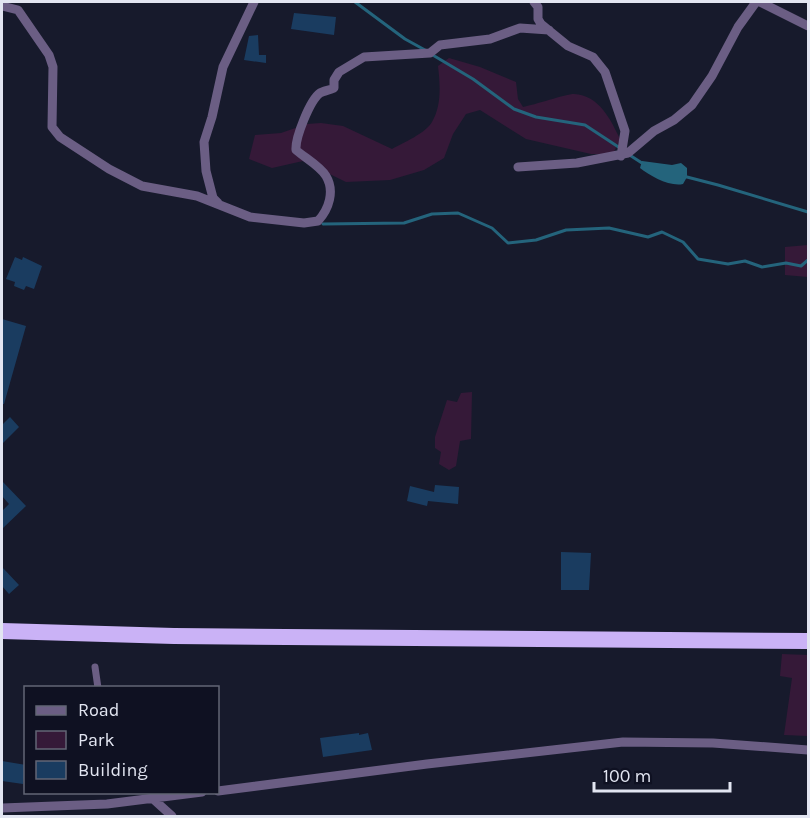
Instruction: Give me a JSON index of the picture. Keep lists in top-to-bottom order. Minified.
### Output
{"legend":["Road","Park","Building"],"scale_bar":"100 m"}
